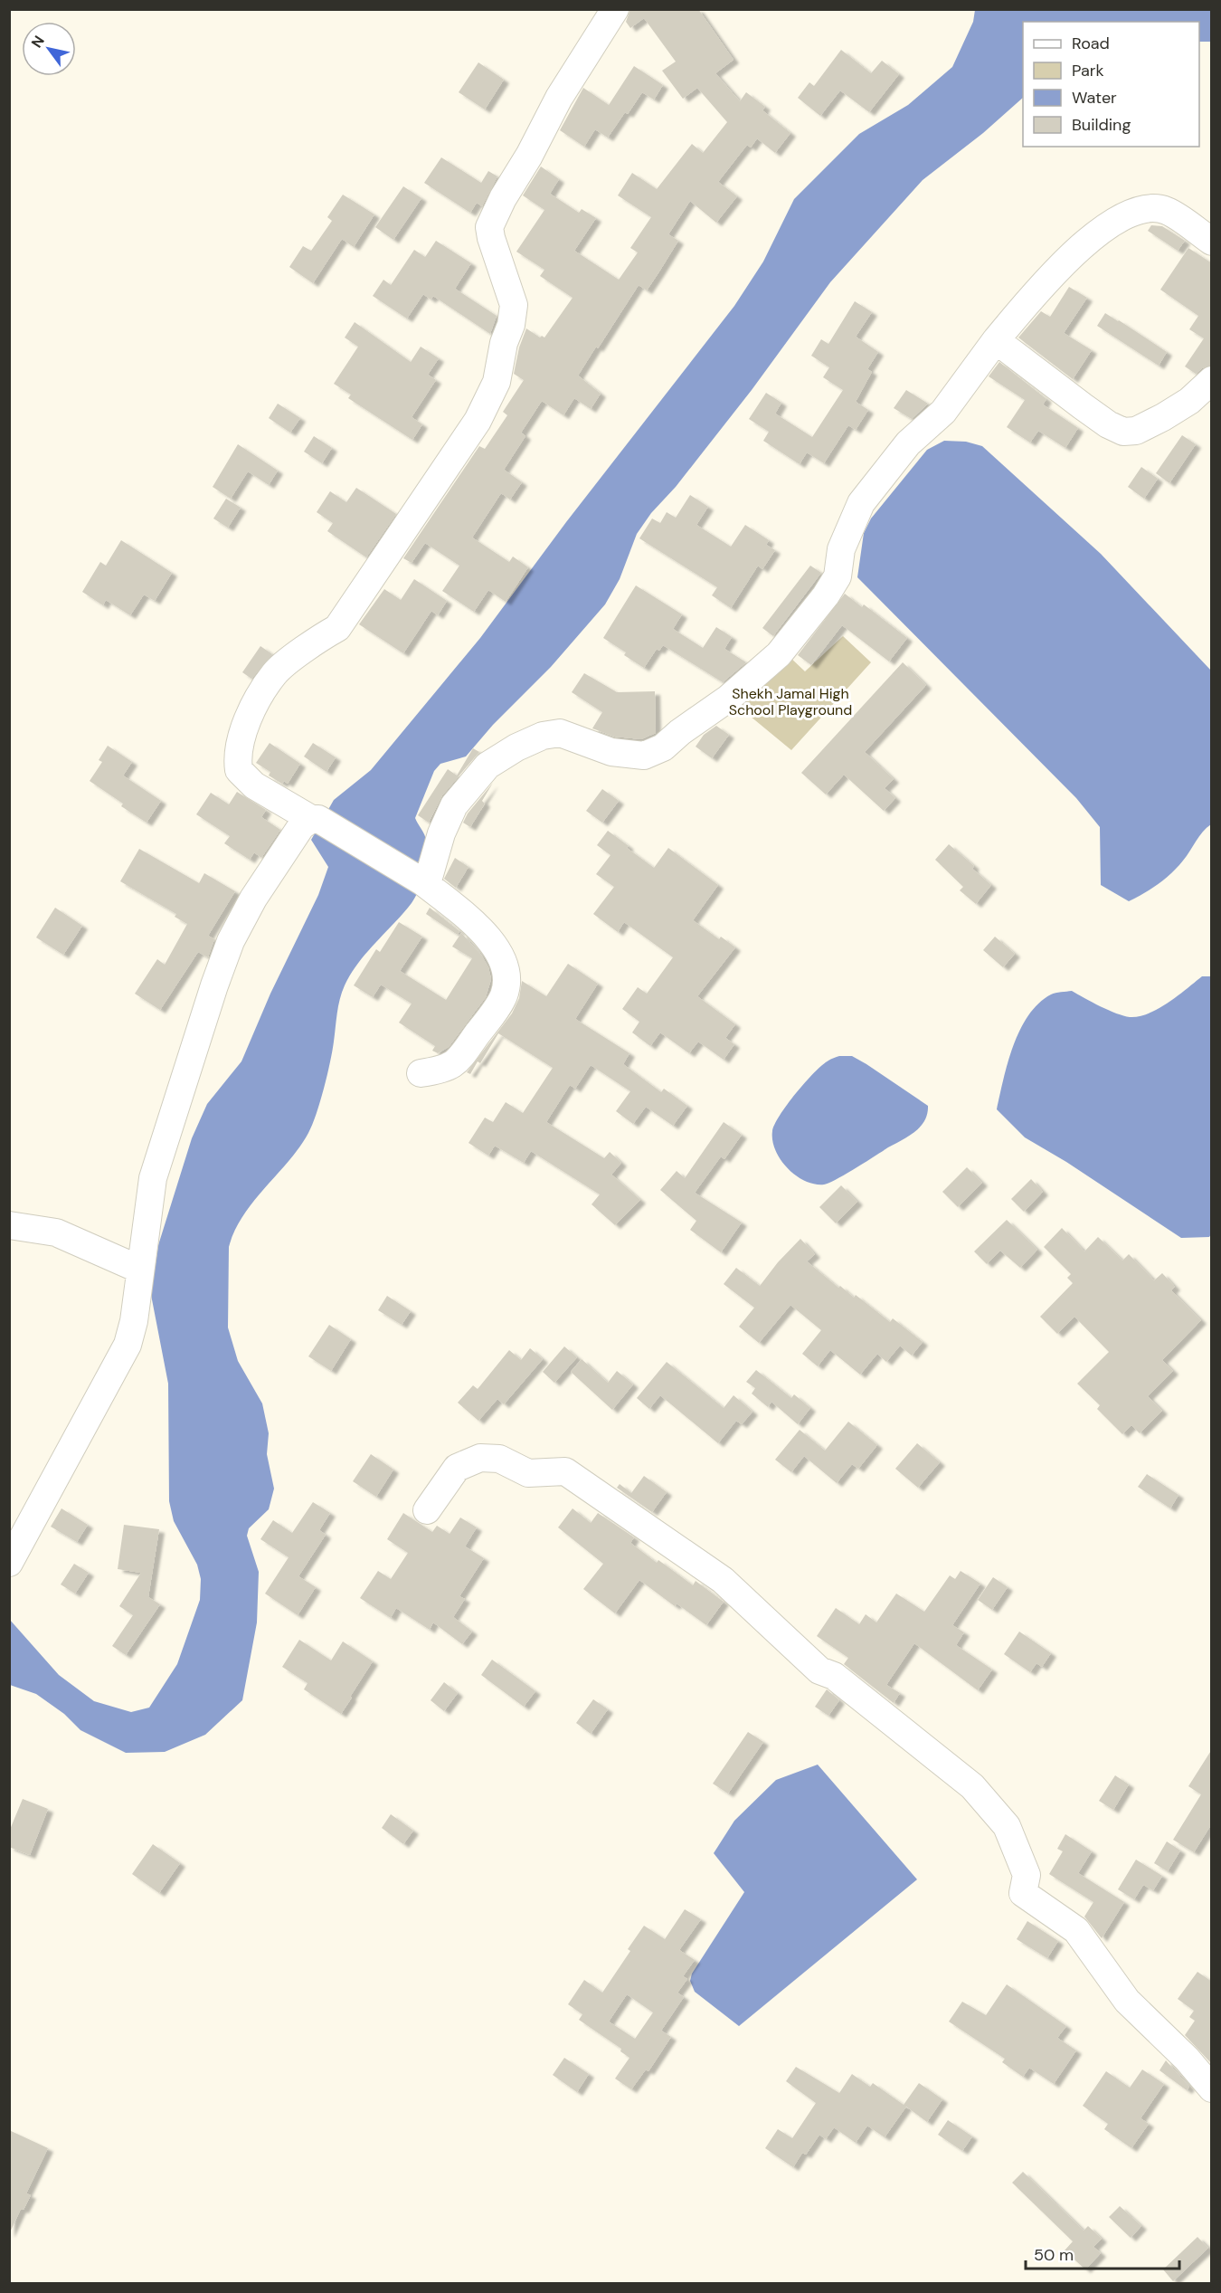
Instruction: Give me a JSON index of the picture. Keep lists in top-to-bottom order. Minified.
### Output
{"parks":["Shekh Jamal High School Playground"],"legend":["Road","Park","Water","Building"],"scale_bar":"50 m","north":"top left"}
